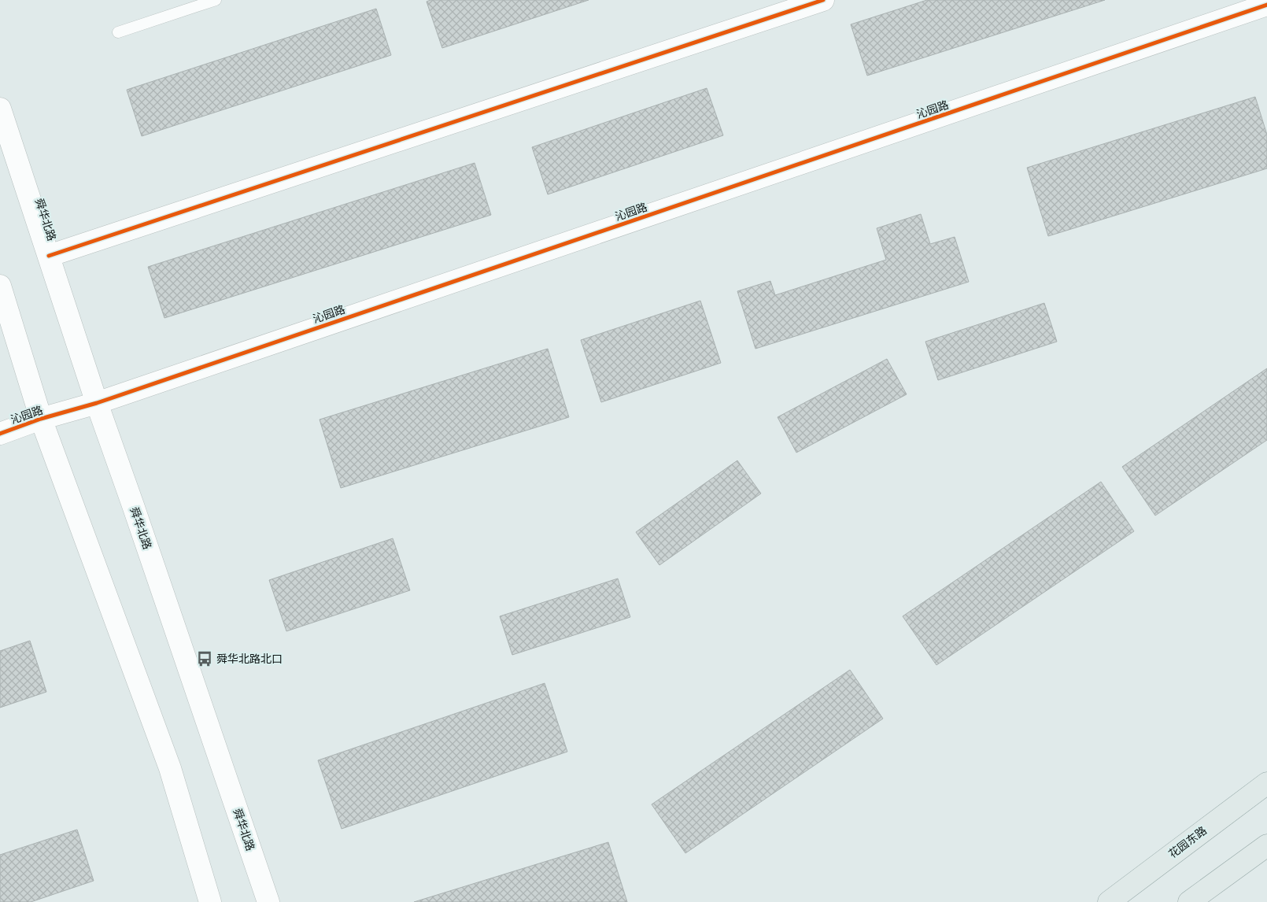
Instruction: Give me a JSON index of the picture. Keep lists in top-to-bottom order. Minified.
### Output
{"streets":{"main road":["花园东路"],"street":["沁园路","舜华北路"]},"crossings":[["沁园路","舜华北路"]],"places":{"bus stop":["舜华北路北口"]}}
